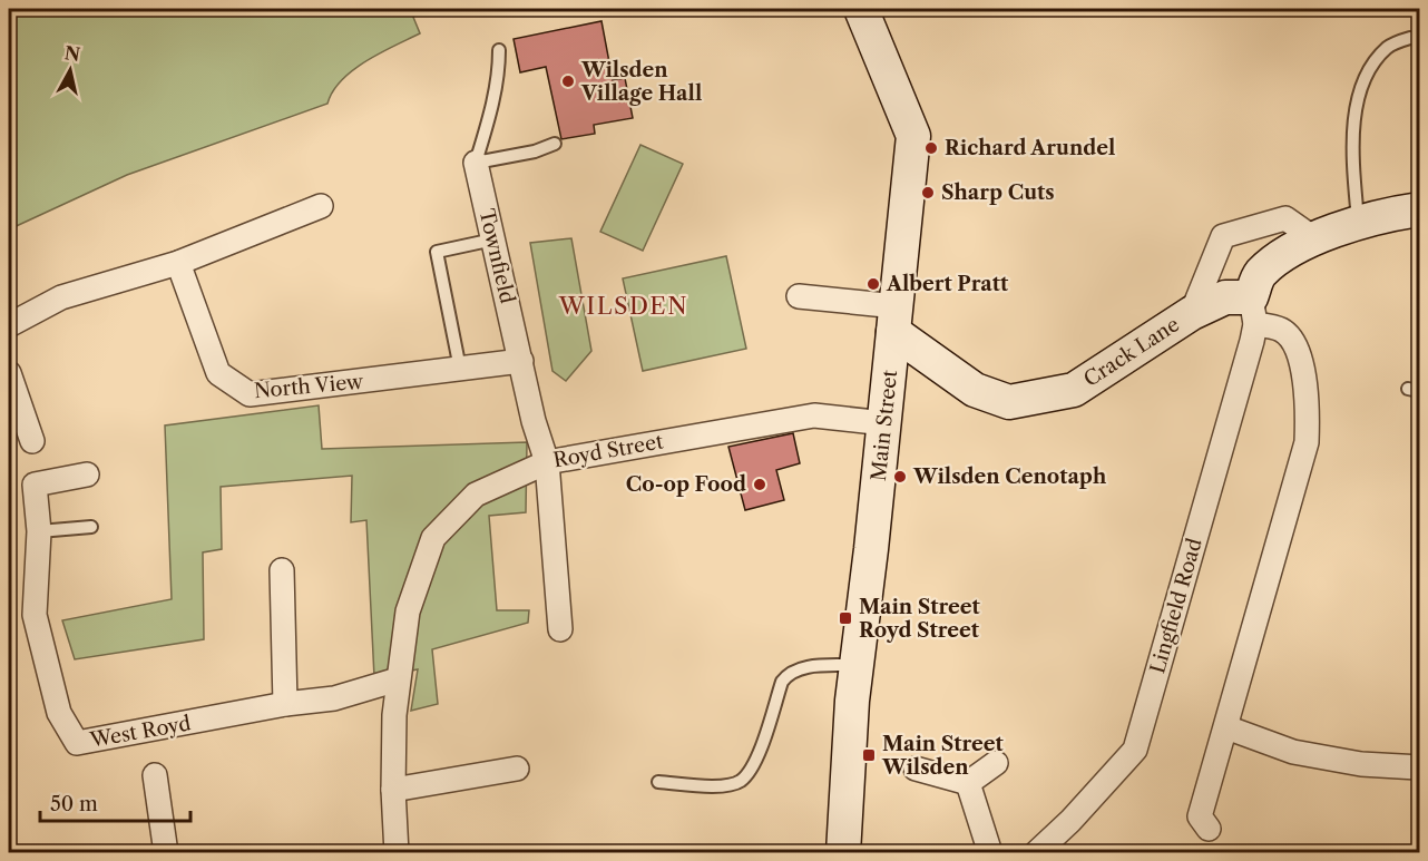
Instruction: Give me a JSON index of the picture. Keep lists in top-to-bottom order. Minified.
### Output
{"streets":{"street":["Townfield","Crack Lane","North View","Main Street","Royd Street","Lingfield Road","West Royd"]},"crossings":[["Townfield","North View"],["Townfield","Royd Street"],["Crack Lane","Main Street"],["Crack Lane","Lingfield Road"],["Main Street","Royd Street"],["Royd Street","West Royd"]],"districts":["WILSDEN"],"places":{"other":["Wilsden Village Hall","Richard Arundel","Sharp Cuts","Albert Pratt","Wilsden Cenotaph","Co-op Food"],"transit":["Main Street Royd Street","Main Street Wilsden"]},"scale_bar":"50 m","north":"top"}
